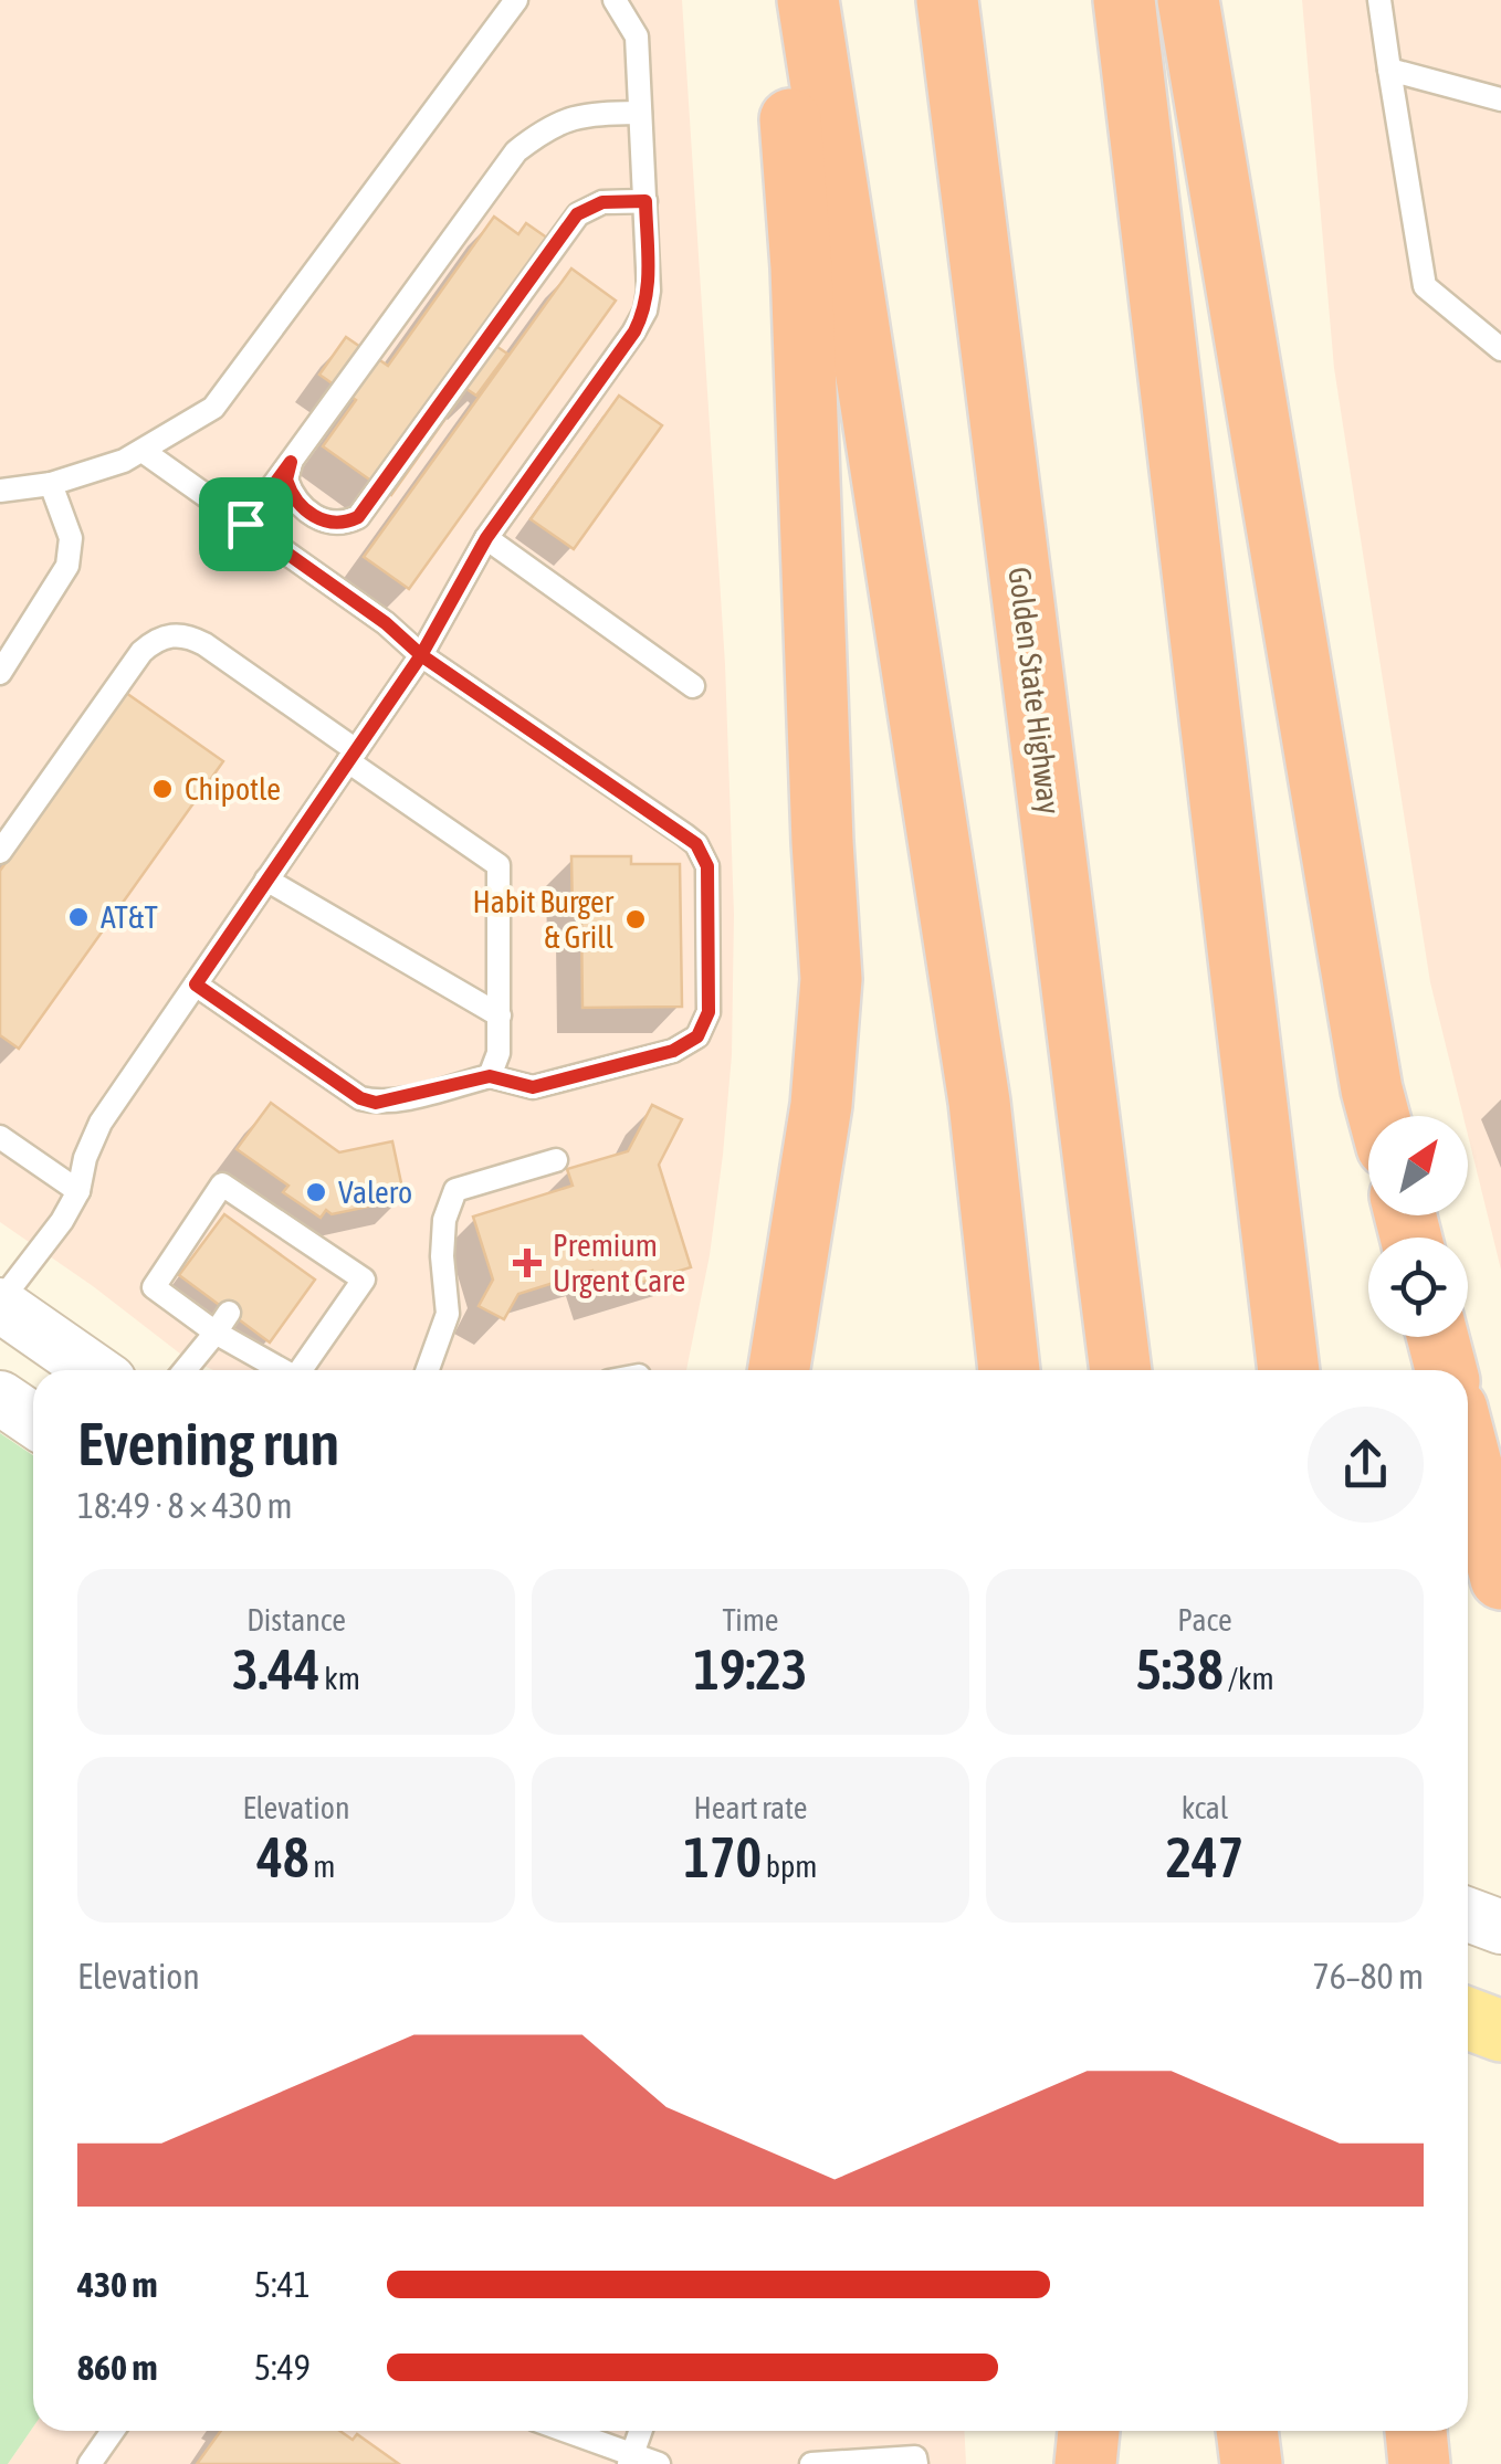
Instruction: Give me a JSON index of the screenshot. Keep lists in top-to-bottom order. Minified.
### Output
{"streets":{"highway":["Golden State Highway"]},"places":{"other":["Chipotle","AT&T","Habit Burger & Grill","Valero"],"health":["Premium Urgent Care"]},"north":"top right","page":{"heading":["Evening run","18:49 · 8 × 430 m"],"stats":[["Distance","3.44 km"],["Time","19:23"],["Pace","5:38 /km"],["Elevation","48 m"],["Heart rate","170 bpm"],["kcal","247"]],"chart":["Elevation","76–80 m"],"list":[{"name":"430 m","note":"5:41"},{"name":"860 m","note":"5:49"}]}}
